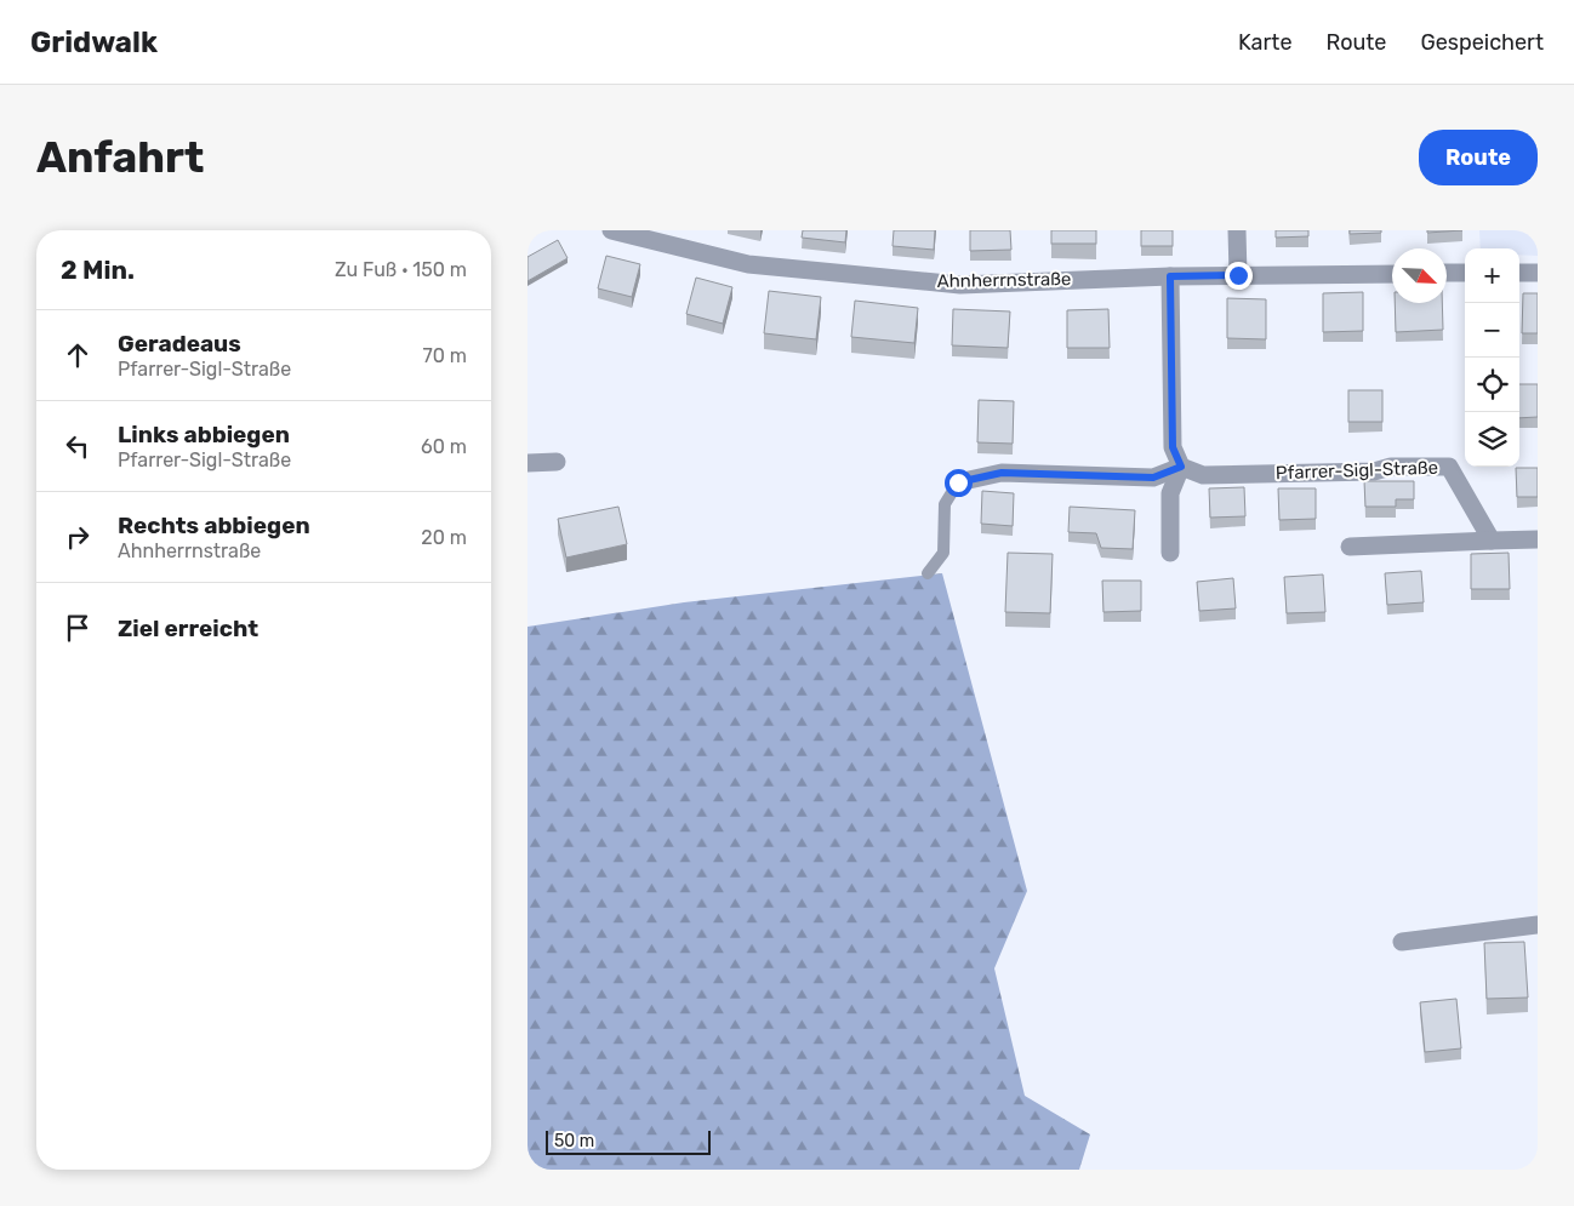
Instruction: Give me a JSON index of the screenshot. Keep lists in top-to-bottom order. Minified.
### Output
{"streets":{"street":["Ahnherrnstraße","Pfarrer-Sigl-Straße"]},"scale_bar":"50 m","north":"bottom right","page":{"header":"Gridwalk","nav":["Karte","Route","Gespeichert"],"buttons":"Route","title":"Anfahrt","heading":["2 Min.","Zu Fuß · 150 m"],"map_buttons":["+","−"],"list":[["Geradeaus","Pfarrer-Sigl-Straße","70 m"],["Links abbiegen","Pfarrer-Sigl-Straße","60 m"],["Rechts abbiegen","Ahnherrnstraße","20 m"],"Ziel erreicht"],"scale":"50 m"}}
